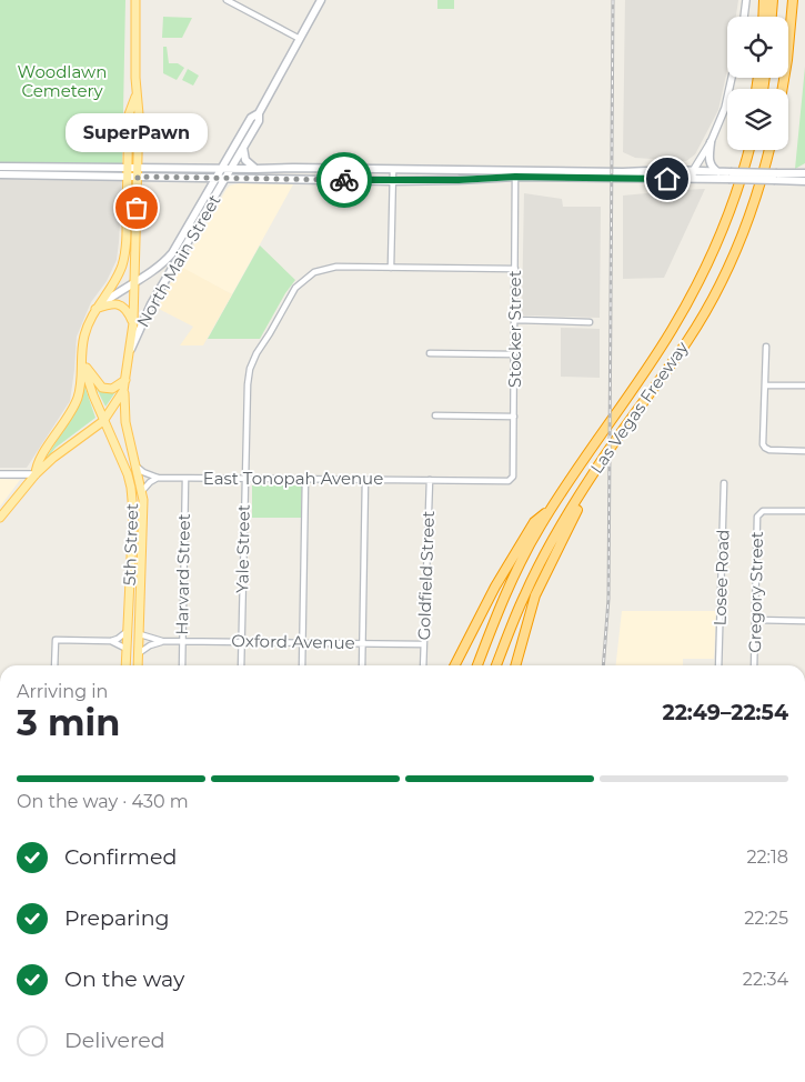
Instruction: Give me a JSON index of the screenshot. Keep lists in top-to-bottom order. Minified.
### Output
{"streets":{"highway":["Las Vegas Freeway"],"main road":["North Main Street","5th Street"],"street":["Stocker Street","East Tonopah Avenue","Yale Street","Harvard Street","Goldfield Street","Losee Road","Gregory Street","Oxford Avenue"]},"crossings":[["Stocker Street","East Tonopah Avenue"],["East Tonopah Avenue","5th Street"],["East Tonopah Avenue","Yale Street"],["East Tonopah Avenue","Harvard Street"],["East Tonopah Avenue","Goldfield Street"],["5th Street","Oxford Avenue"],["Yale Street","Oxford Avenue"],["Harvard Street","Oxford Avenue"],["Goldfield Street","Oxford Avenue"]],"parks":["Woodlawn Cemetery"],"places":["SuperPawn"],"page":{"bubble":"SuperPawn","heading":["3 min","Arriving in","22:49–22:54"],"bar":"On the way · 430 m","list":[["Confirmed","22:18"],["Preparing","22:25"],["On the way","22:34"],"Delivered"]}}
